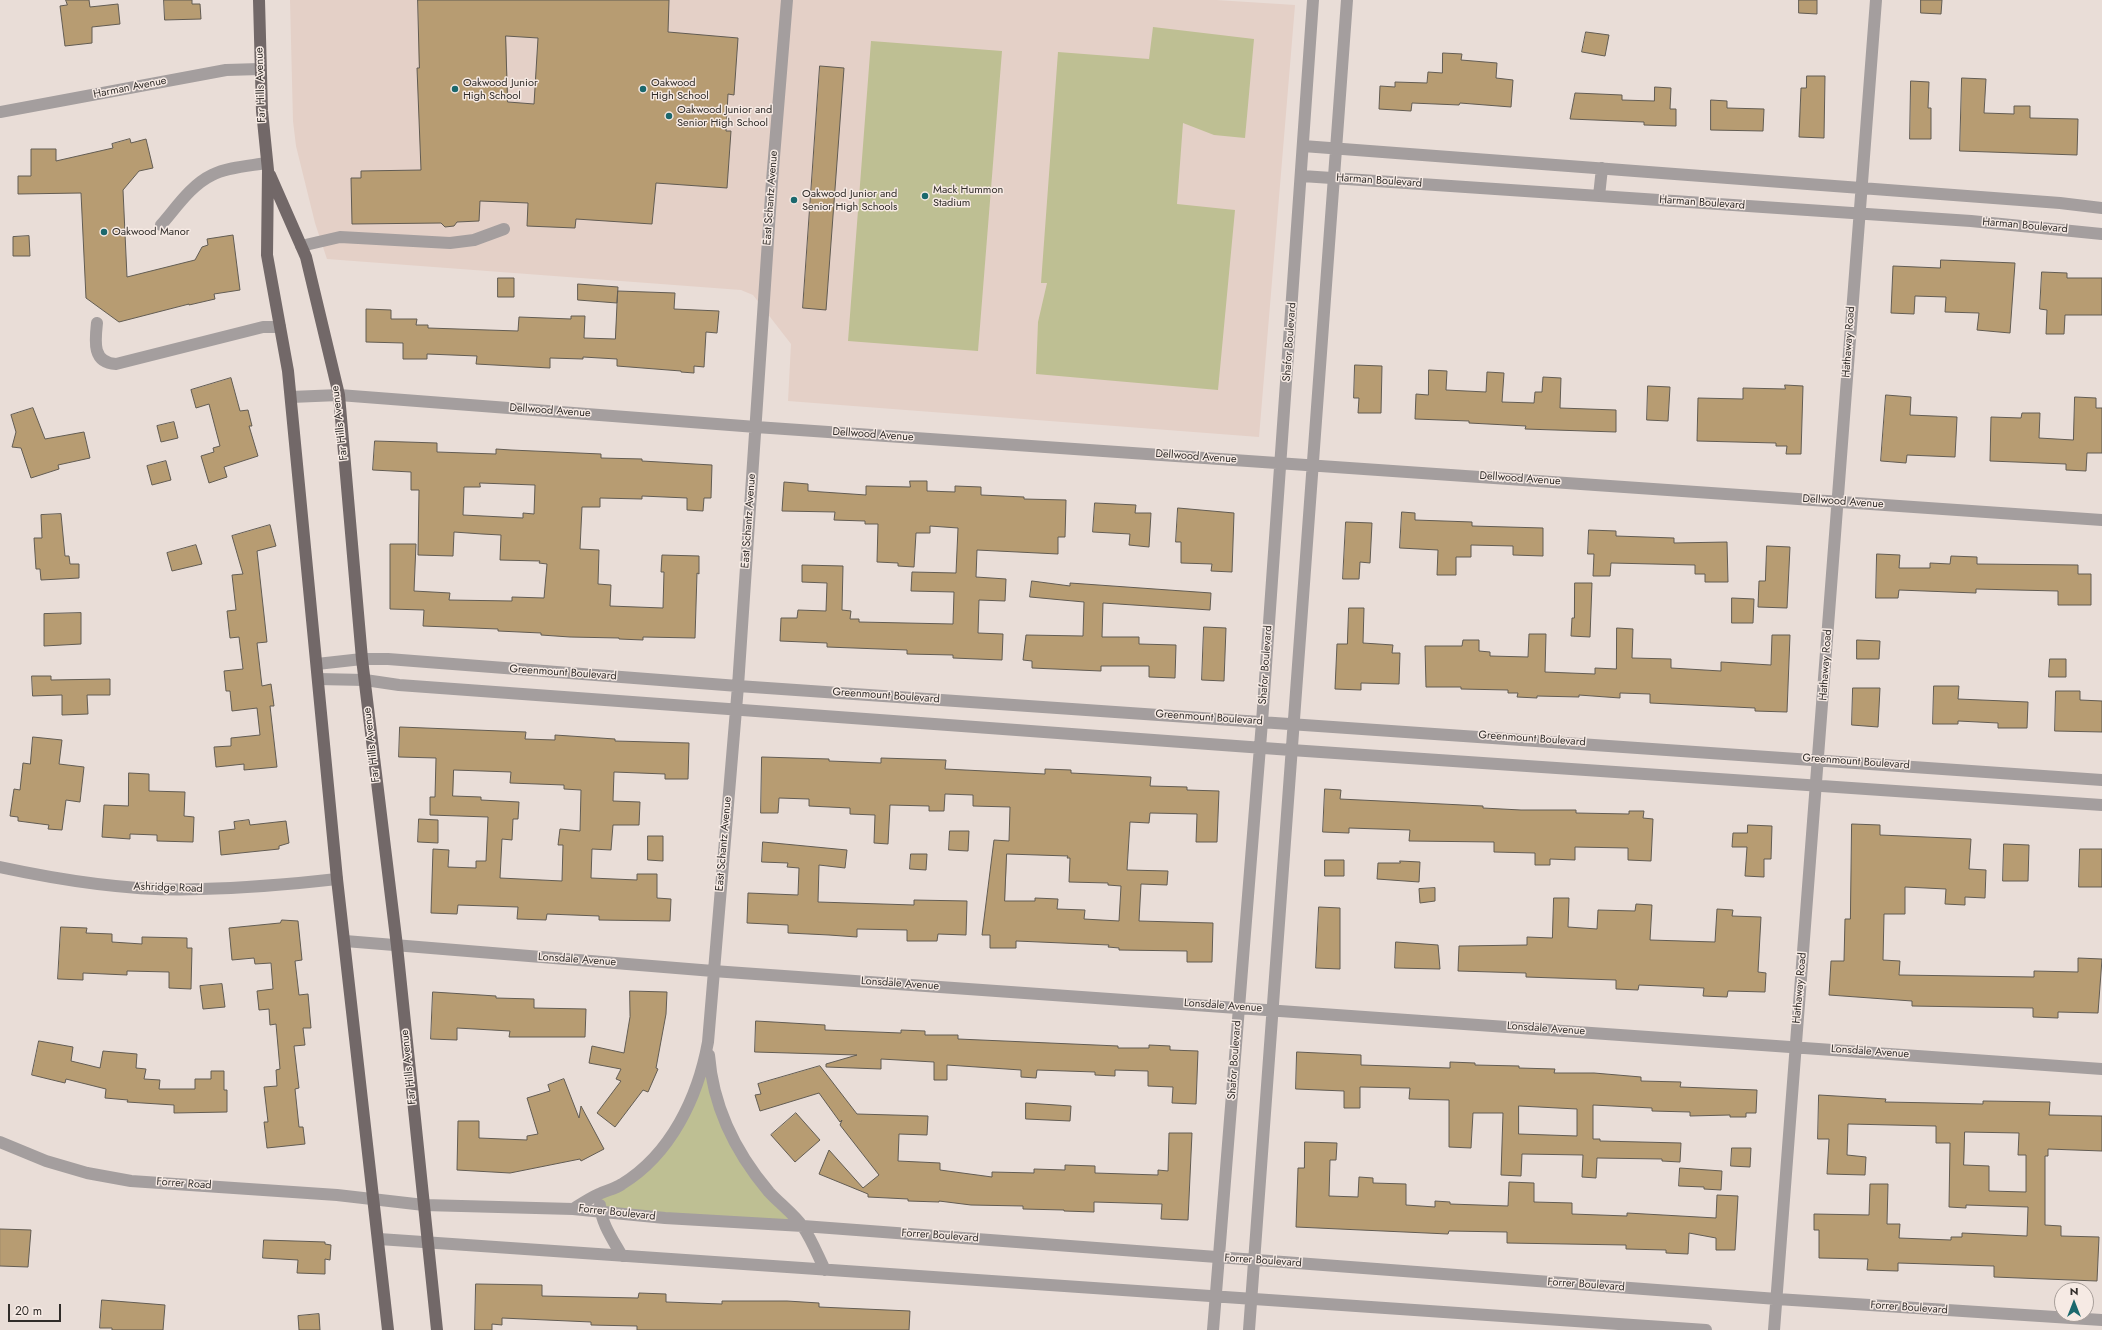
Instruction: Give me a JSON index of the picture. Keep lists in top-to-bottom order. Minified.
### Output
{"streets":{"main road":["Far Hills Avenue"],"street":["Harman Avenue","Harman Boulevard","East Schantz Avenue","Shafor Boulevard","Hathaway Road","Dellwood Avenue","Greenmount Boulevard","Ashridge Road","Lonsdale Avenue","Forrer Road","Forrer Boulevard"]},"crossings":[["Far Hills Avenue","Harman Avenue"],["Far Hills Avenue","Dellwood Avenue"],["Far Hills Avenue","Greenmount Boulevard"],["Far Hills Avenue","Ashridge Road"],["Far Hills Avenue","Lonsdale Avenue"],["Far Hills Avenue","Forrer Road"],["Far Hills Avenue","Forrer Boulevard"],["Harman Boulevard","Shafor Boulevard"],["Harman Boulevard","Hathaway Road"],["East Schantz Avenue","Dellwood Avenue"],["East Schantz Avenue","Greenmount Boulevard"],["East Schantz Avenue","Lonsdale Avenue"],["East Schantz Avenue","Forrer Boulevard"],["Shafor Boulevard","Dellwood Avenue"],["Shafor Boulevard","Greenmount Boulevard"],["Shafor Boulevard","Lonsdale Avenue"],["Shafor Boulevard","Forrer Boulevard"],["Hathaway Road","Dellwood Avenue"],["Hathaway Road","Greenmount Boulevard"],["Hathaway Road","Lonsdale Avenue"],["Hathaway Road","Forrer Boulevard"],["Forrer Road","Forrer Boulevard"]],"places":["Oakwood Junior High School","Oakwood High School","Oakwood Junior and Senior High School","Mack Hummon Stadium","Oakwood Junior and Senior High Schools","Oakwood Manor"],"scale_bar":"20 m","north":"top"}
